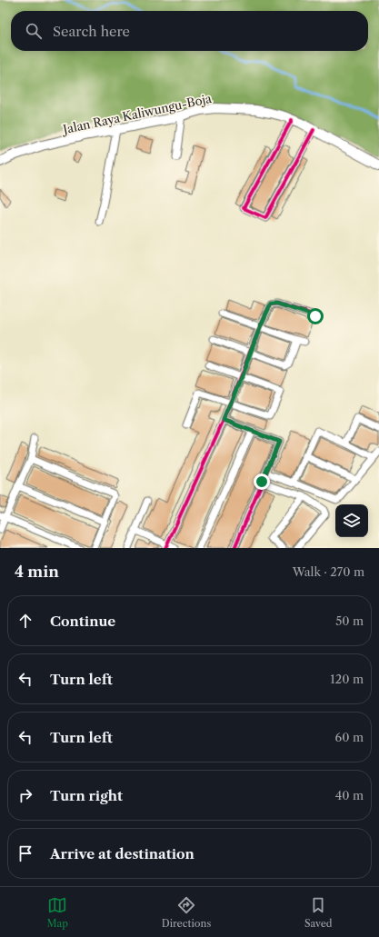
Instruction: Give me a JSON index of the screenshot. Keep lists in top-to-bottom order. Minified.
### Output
{"streets":{"main road":["Jalan Raya Kaliwungu-Boja"]},"page":{"search":"Search here","heading":["4 min","Walk · 270 m"],"list":[["Continue","50 m"],["Turn left","120 m"],["Turn left","60 m"],["Turn right","40 m"],"Arrive at destination"],"nav":["Map","Directions","Saved"]}}
